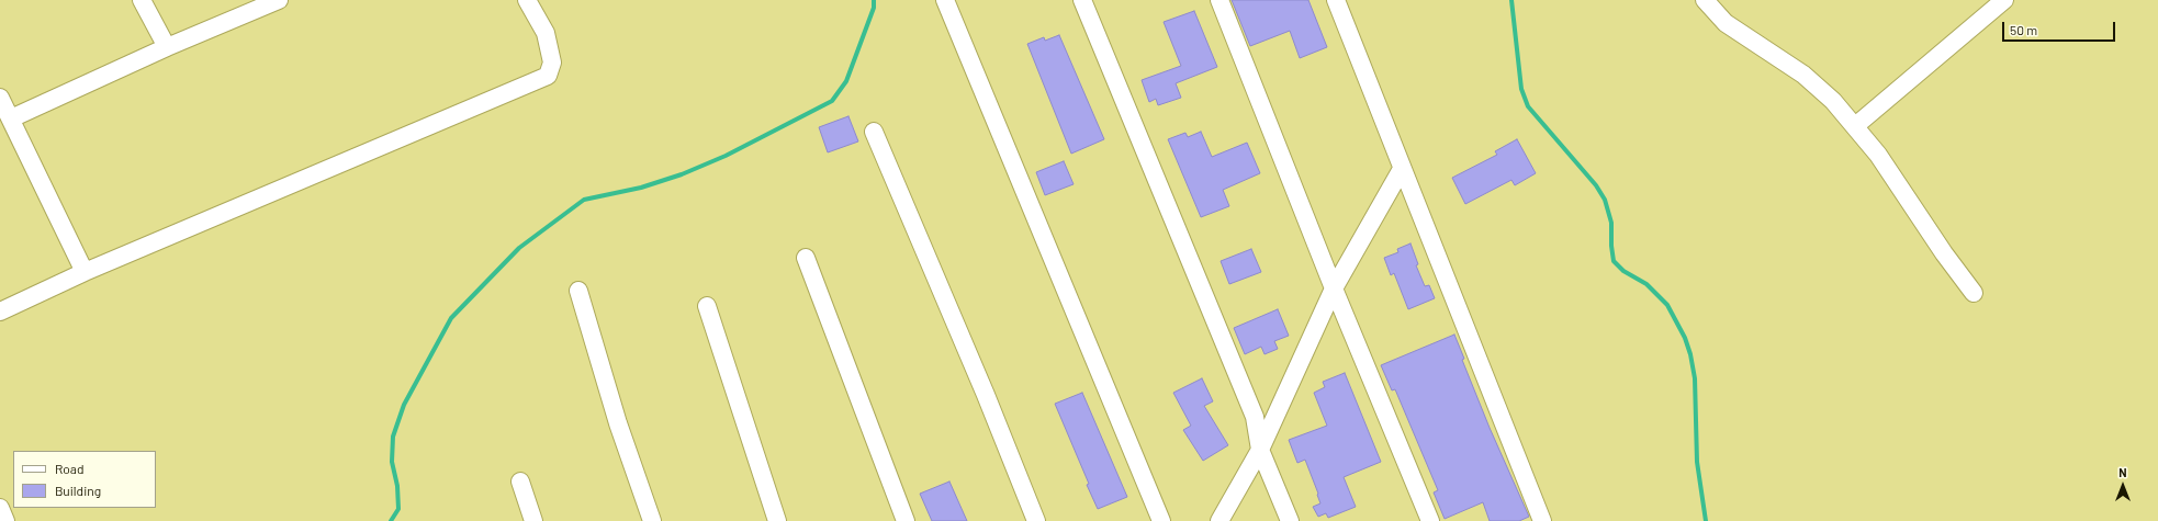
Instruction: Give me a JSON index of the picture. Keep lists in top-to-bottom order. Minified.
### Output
{"legend":["Road","Building"],"scale_bar":"50 m","north":"top"}
